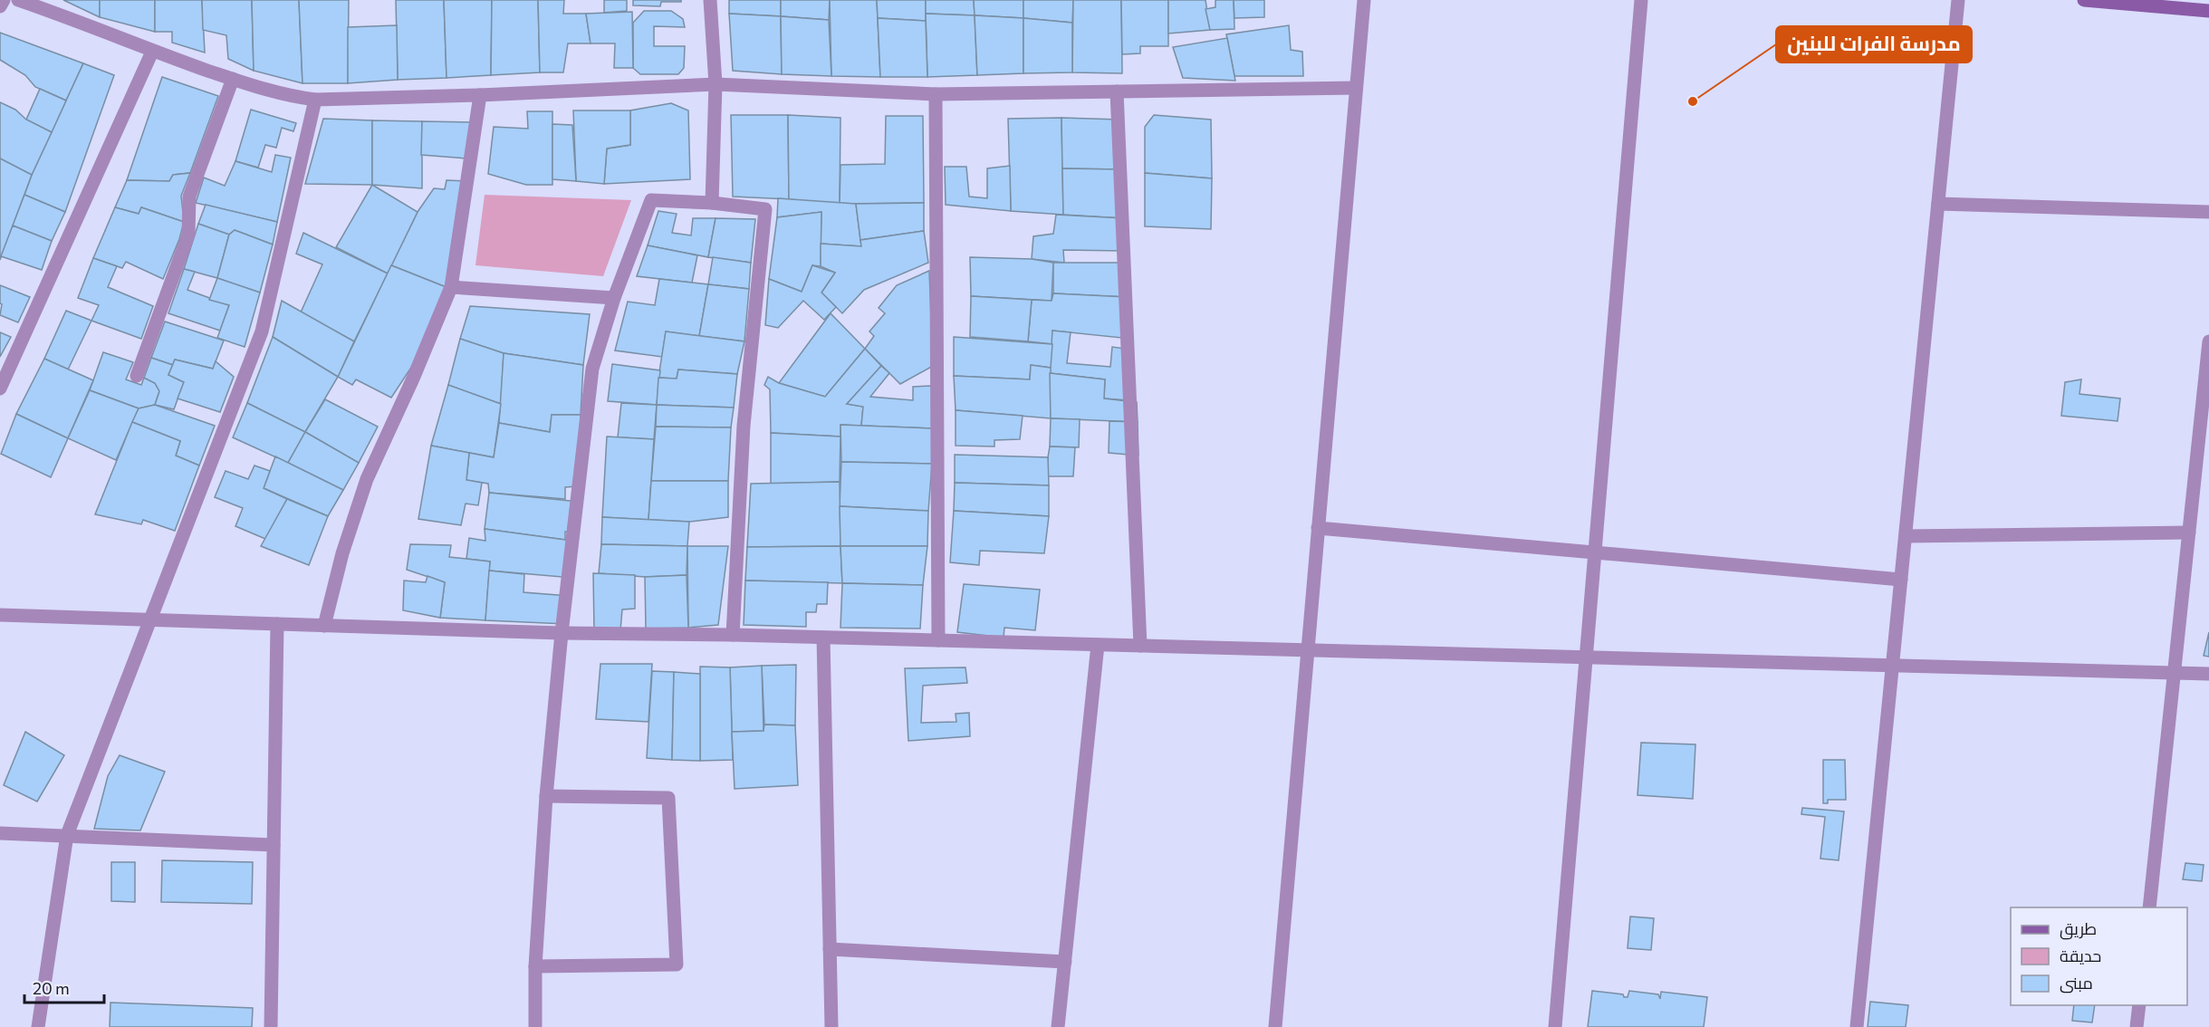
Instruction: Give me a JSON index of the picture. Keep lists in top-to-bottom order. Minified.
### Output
{"places":["مدرسة الفرات للبنين"],"legend":["طريق","حديقة","مبنى"],"scale_bar":"20 m"}
